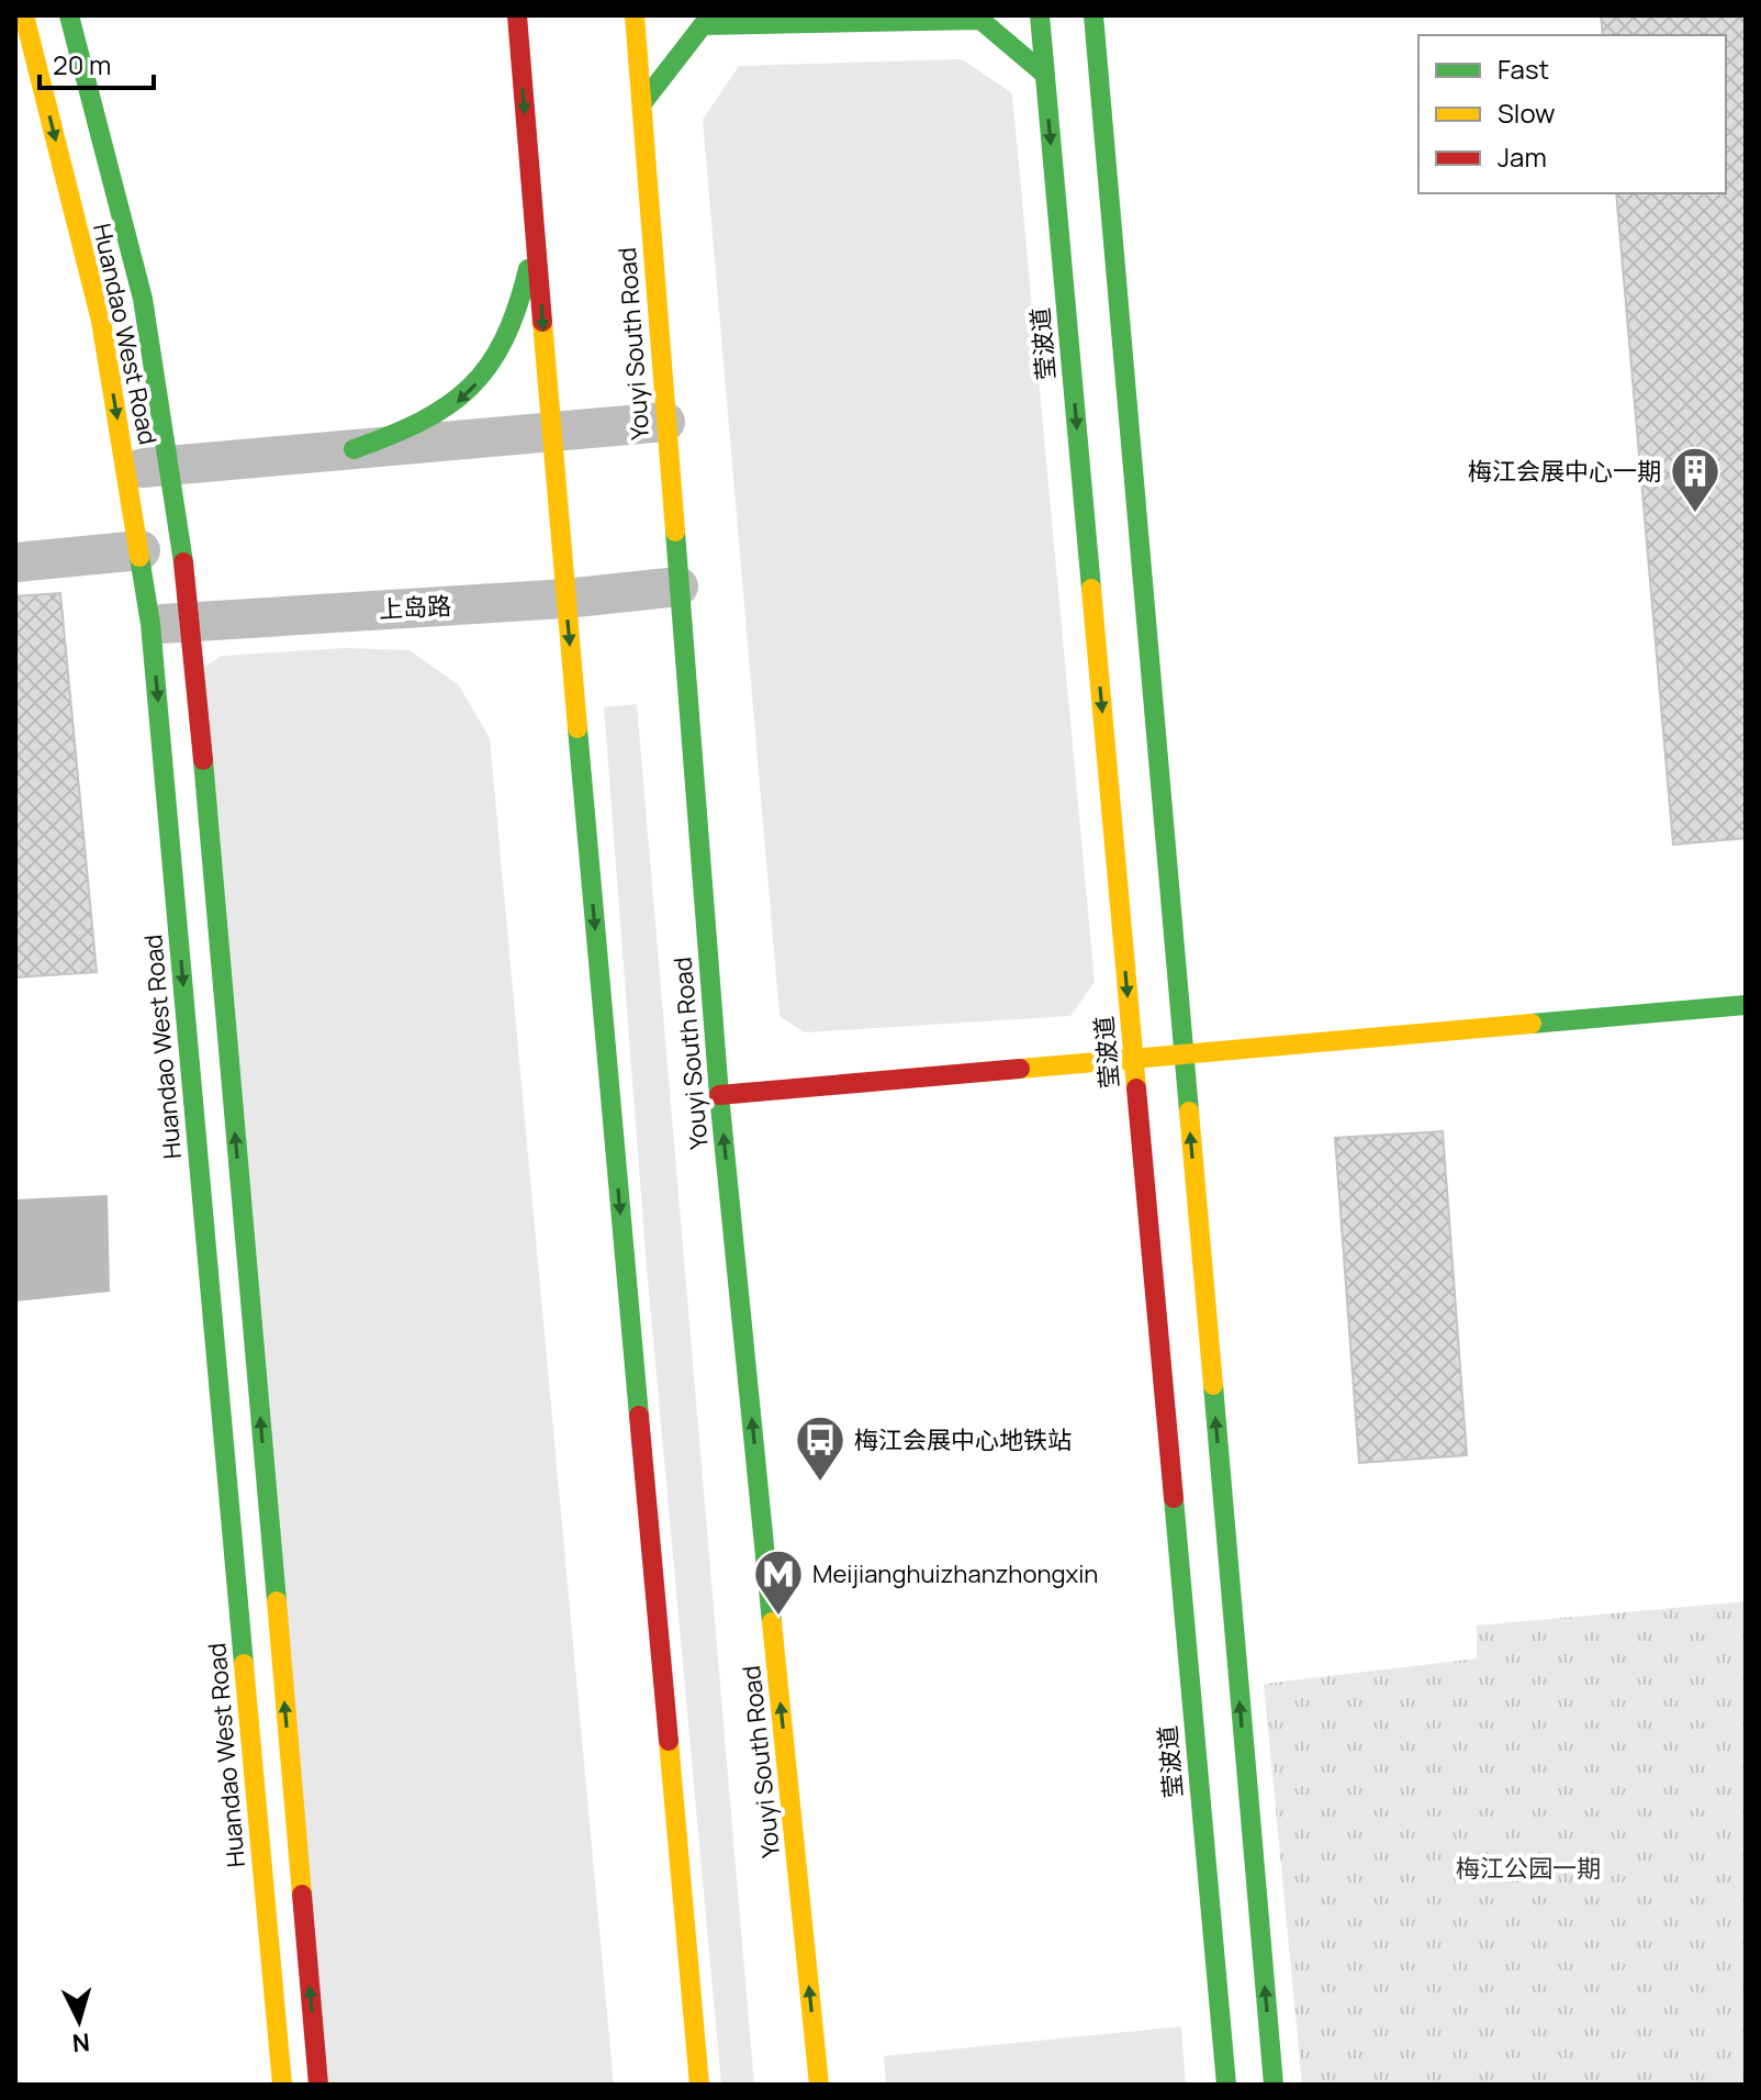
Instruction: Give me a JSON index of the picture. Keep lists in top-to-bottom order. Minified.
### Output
{"streets":{"street":["Huandao West Road","Youyi South Road","莹波道","上岛路"]},"crossings":[["Huandao West Road","上岛路"],["Youyi South Road","上岛路"]],"parks":["梅江公园一期"],"places":{"building":["梅江会展中心一期"],"bus stop":["梅江会展中心地铁站"],"metro station":["Meijianghuizhanzhongxin"]},"legend":["Fast","Slow","Jam"],"scale_bar":"20 m","north":"bottom"}
